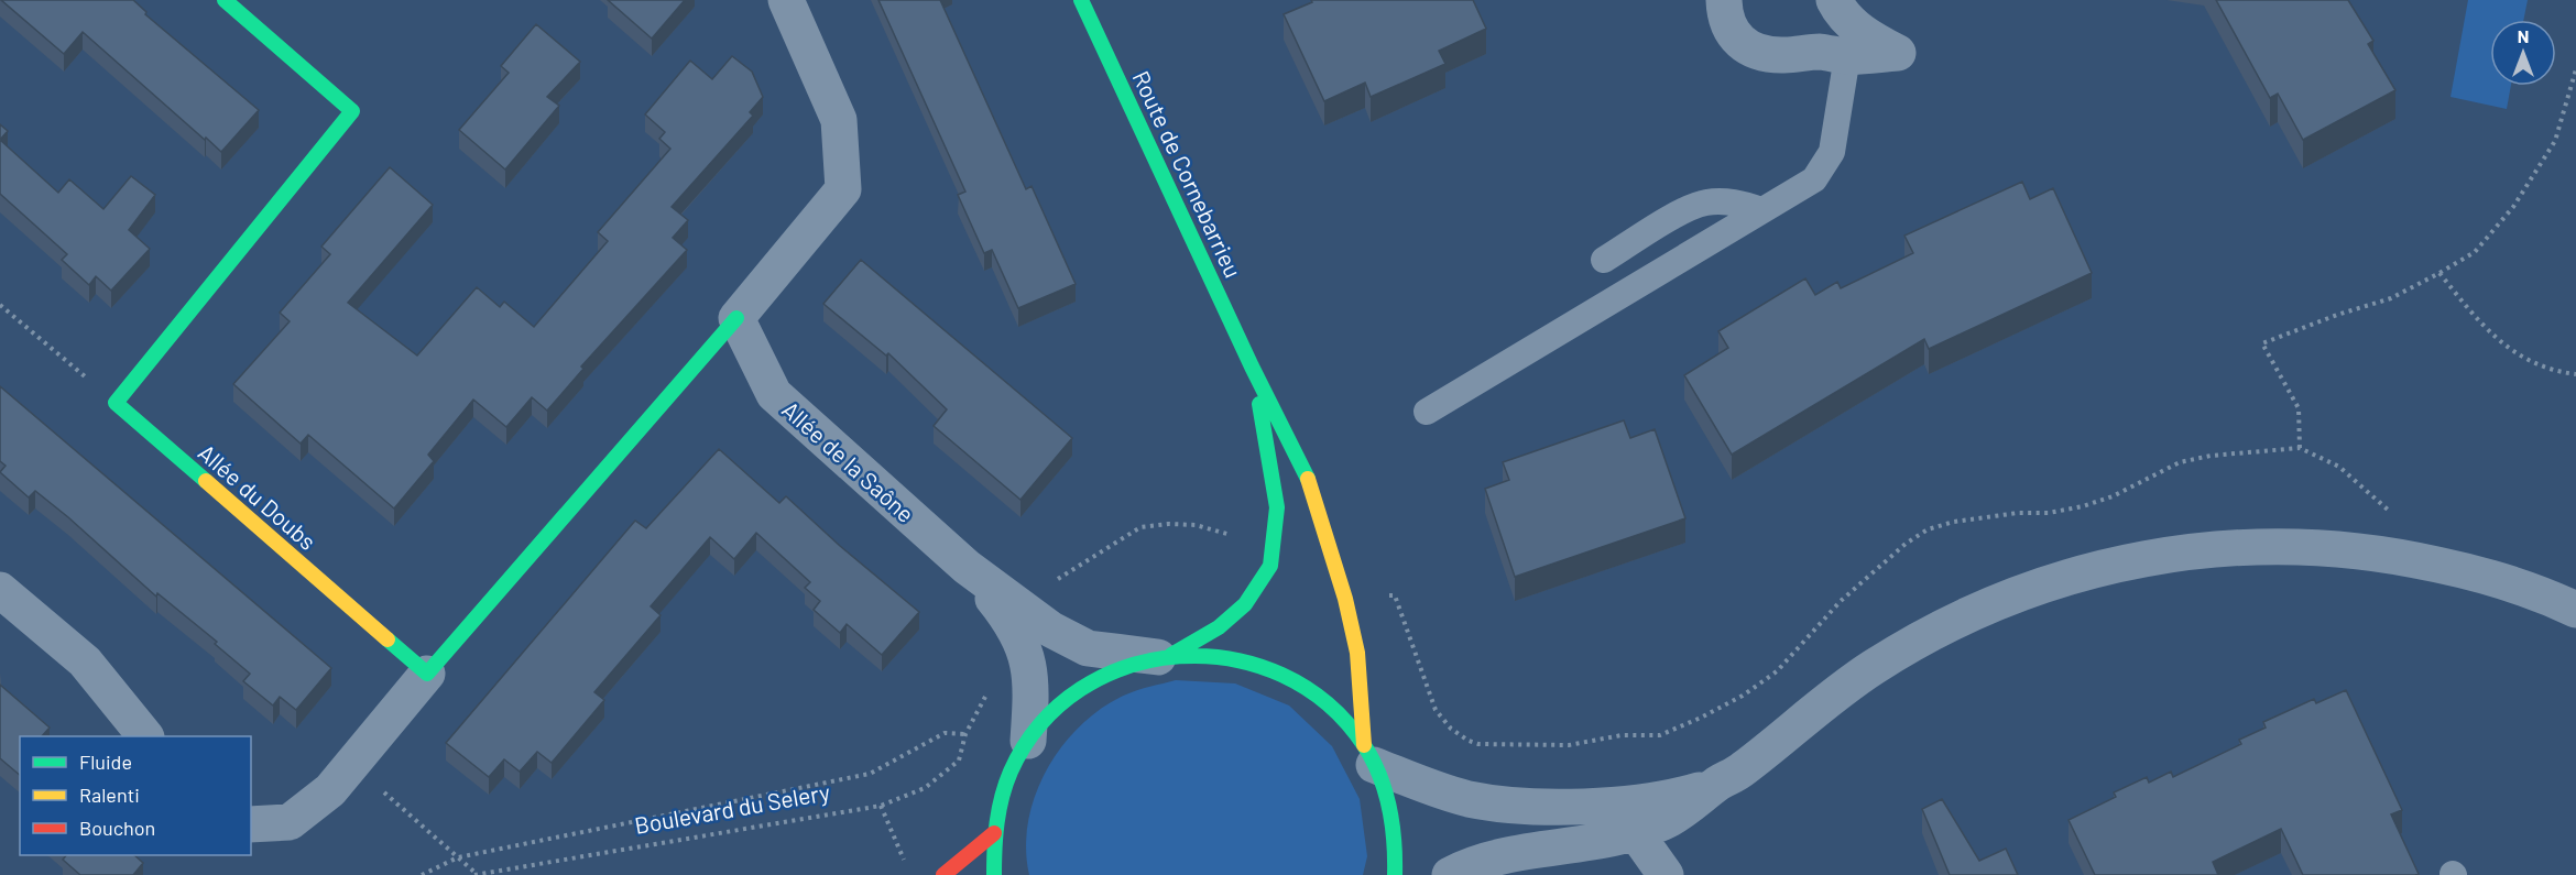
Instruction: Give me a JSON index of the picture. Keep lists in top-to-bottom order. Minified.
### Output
{"streets":{"main road":["Route de Cornebarrieu","Allée du Doubs"],"street":["Allée de la Saône"],"path":["Boulevard du Selery"]},"crossings":[["Route de Cornebarrieu","Allée de la Saône"]],"legend":["Fluide","Ralenti","Bouchon"],"north":"top"}
